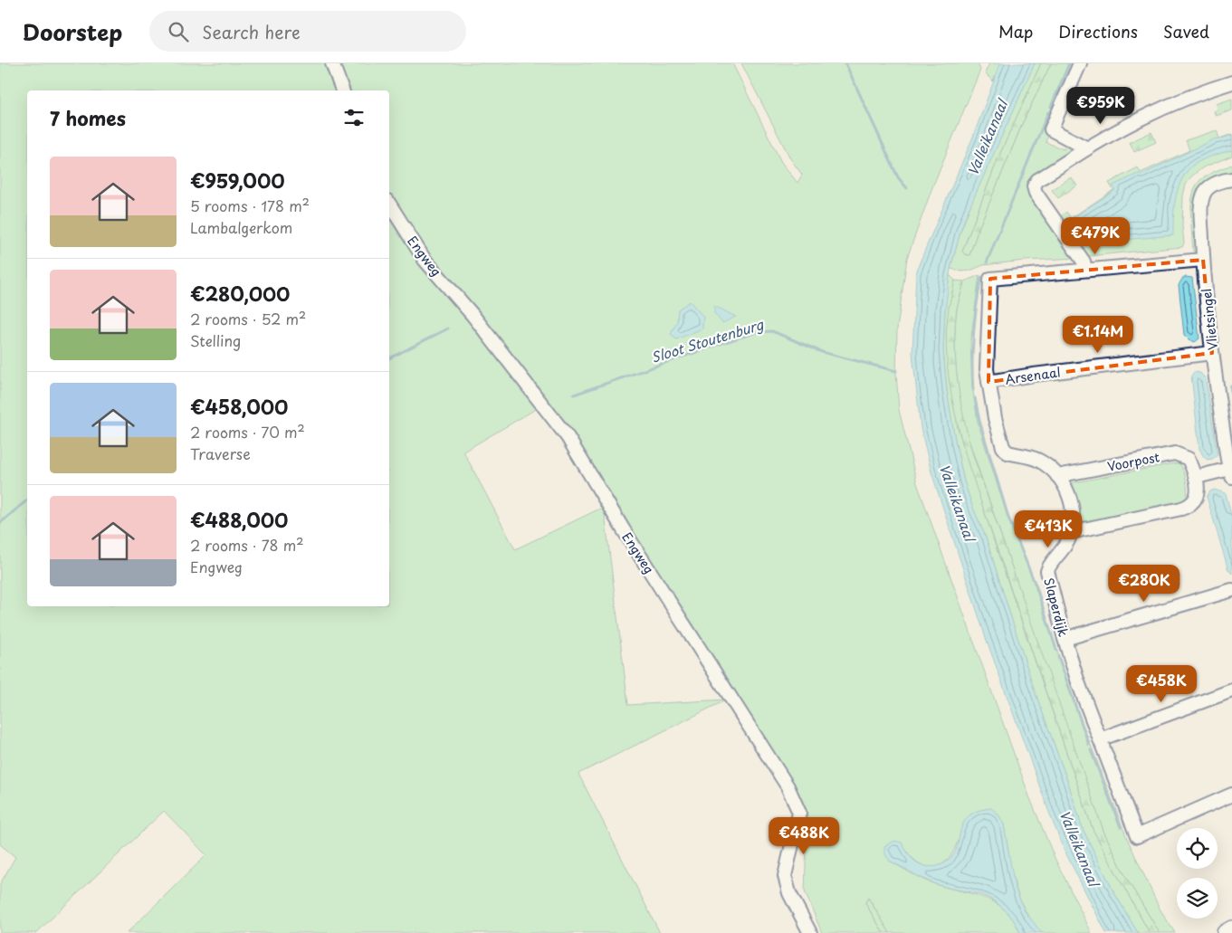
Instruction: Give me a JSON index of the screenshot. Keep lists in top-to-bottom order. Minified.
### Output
{"streets":{"street":["Engweg","Vlietsingel","Arsenaal","Voorpost","Slaperdijk"]},"crossings":[["Vlietsingel","Arsenaal"],["Arsenaal","Slaperdijk"],["Voorpost","Slaperdijk"]],"water":["Valleikanaal","Sloot Stoutenburg"],"page":{"header":"Doorstep","search":"Search here","nav":["Map","Directions","Saved"],"price":["€959K","€479K","€1.14M","€413K","€280K","€458K","€488K"],"heading":"7 homes","list":[{"name":"€959,000","note":"5 rooms · 178 m² · Lambalgerkom"},{"name":"€280,000","note":"2 rooms · 52 m² · Stelling"},{"name":"€458,000","note":"2 rooms · 70 m² · Traverse"},{"name":"€488,000","note":"2 rooms · 78 m² · Engweg"}]}}
